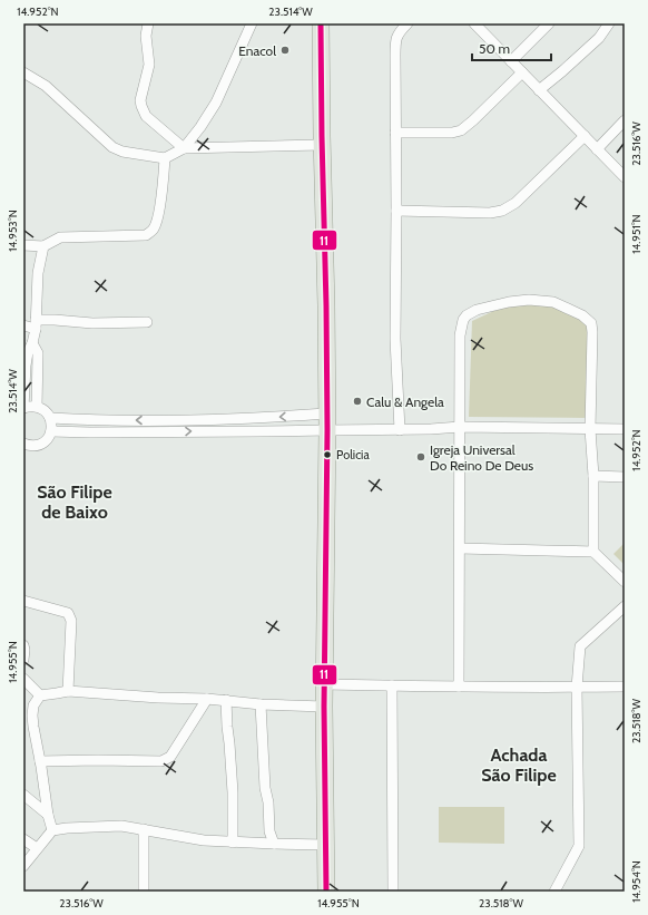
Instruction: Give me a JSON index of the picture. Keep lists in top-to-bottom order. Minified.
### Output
{"districts":["São Filipe de Baixo","Achada São Filipe"],"places":["Enacol","Calu & Angela","Policia","Igreja Universal Do Reino De Deus"],"lines":["transit line 11"],"scale_bar":"50 m","coordinates":["14.952°N","23.514°W","23.516°W","14.953°N","14.951°N","14.955°N","23.518°W","14.954°N"]}
